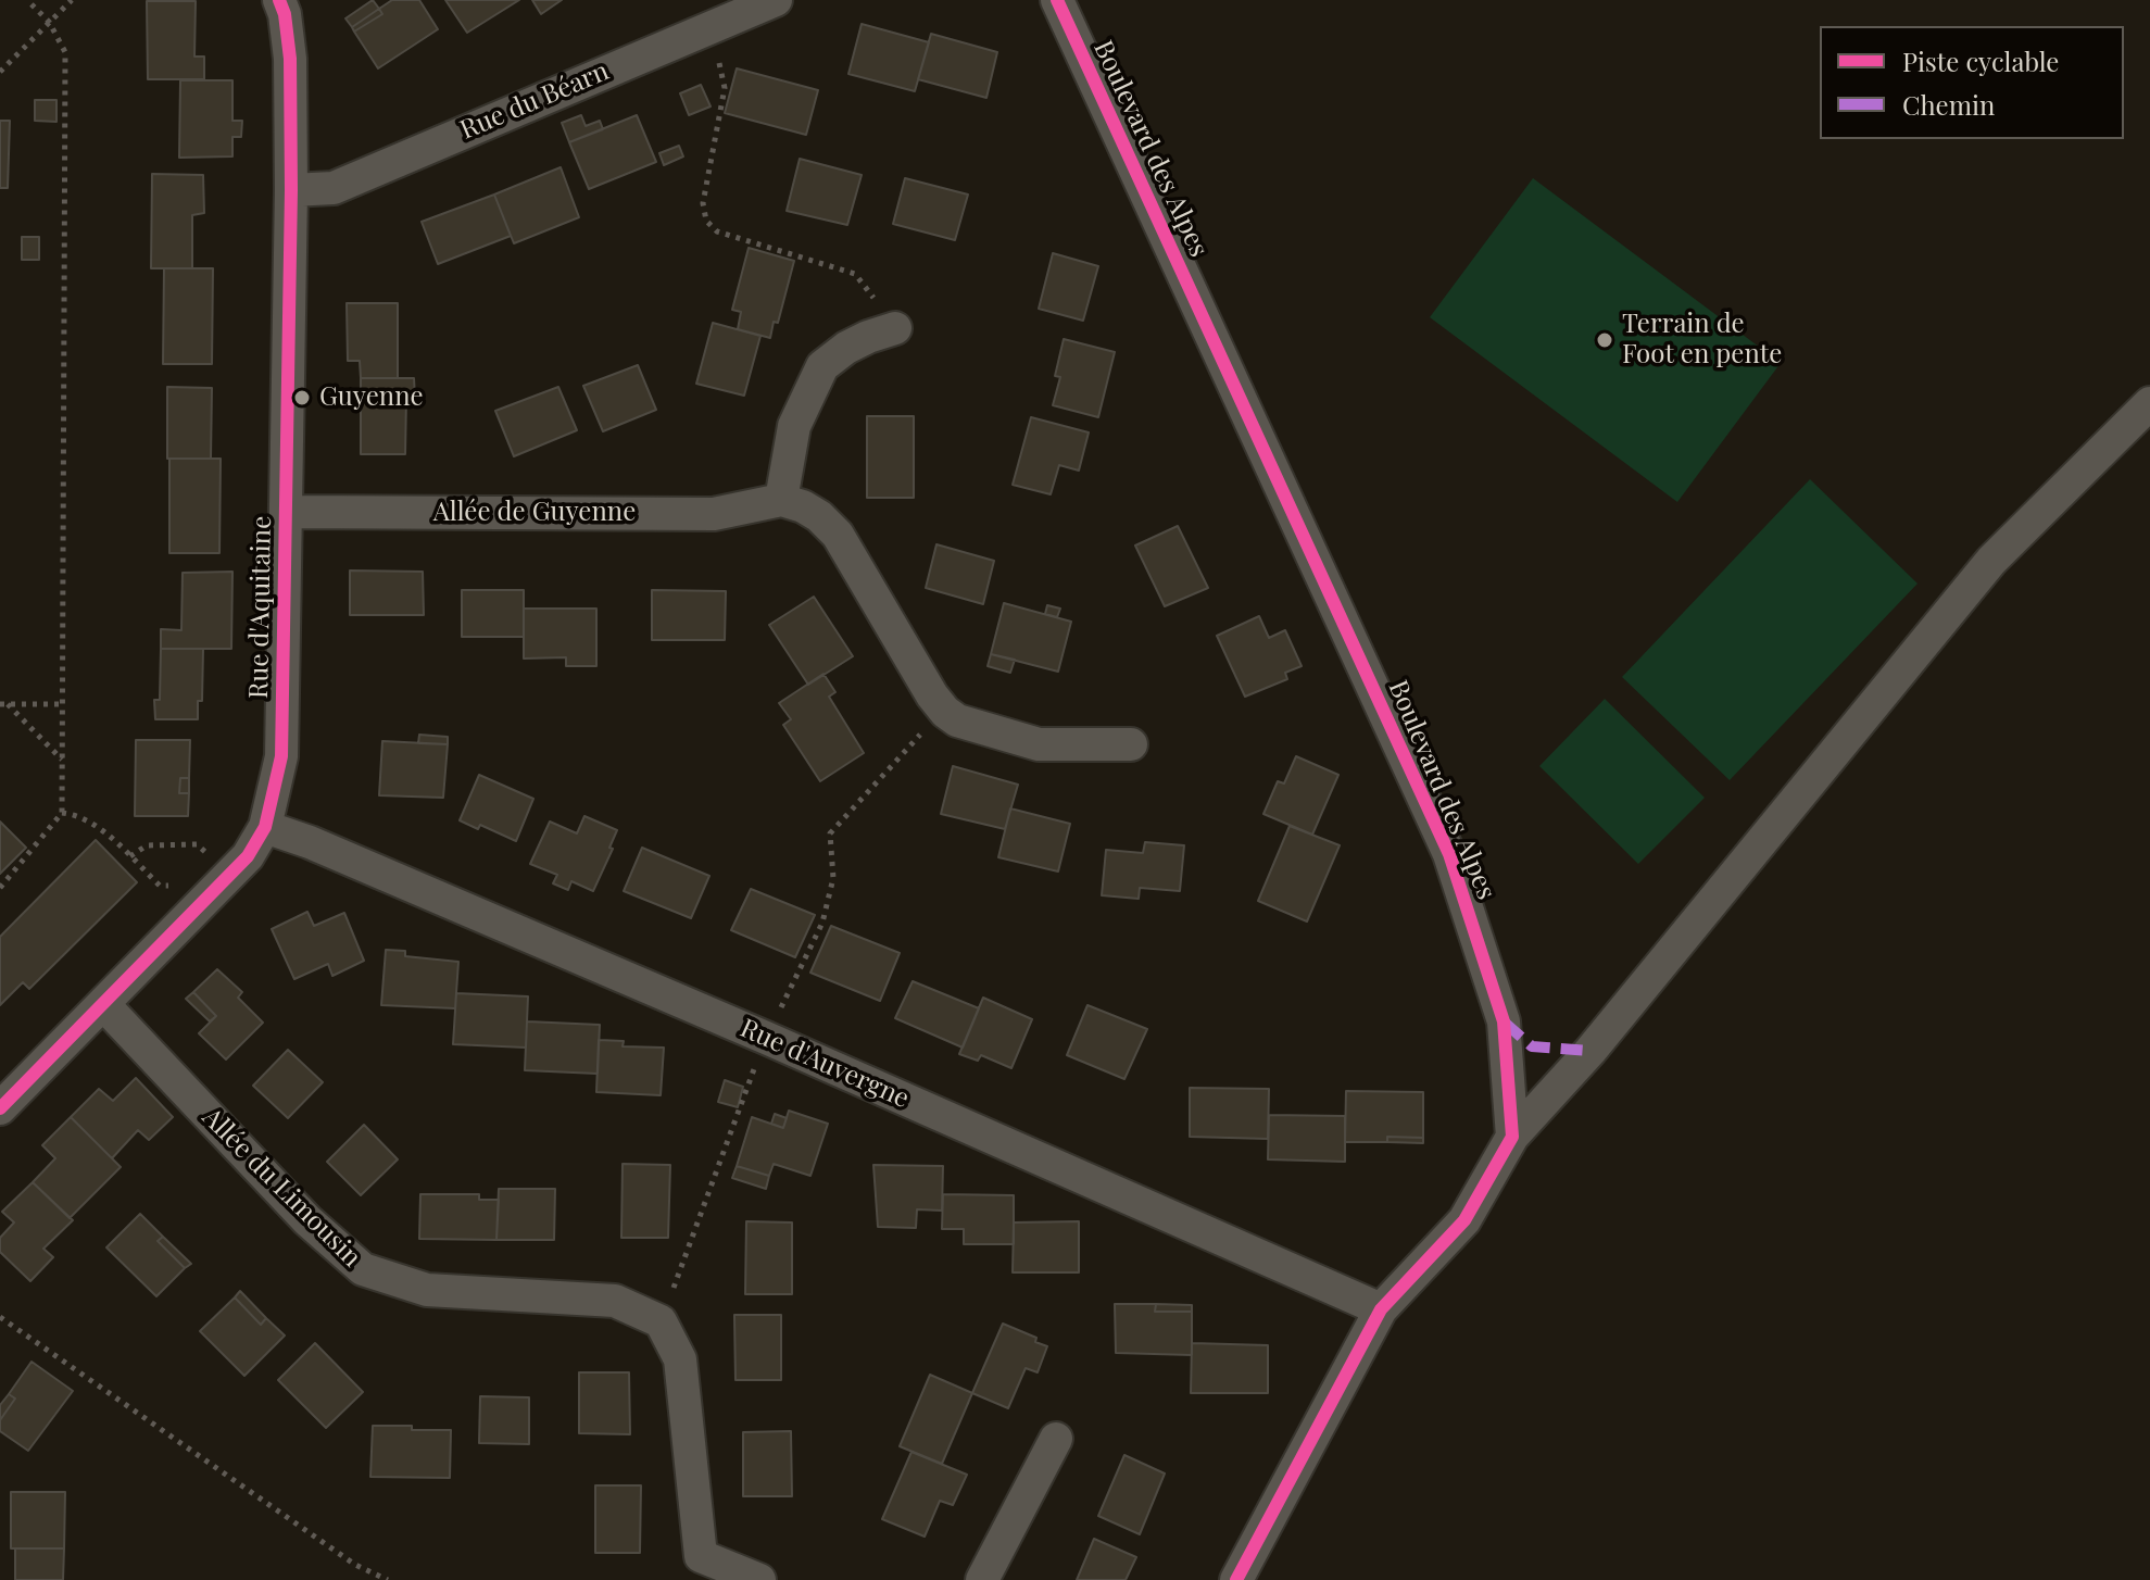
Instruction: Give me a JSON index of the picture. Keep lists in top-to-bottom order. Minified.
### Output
{"streets":{"street":["Rue du Béarn","Boulevard des Alpes","Allée de Guyenne","Rue d'Aquitaine","Rue d'Auvergne","Allée du Limousin"]},"crossings":[["Rue du Béarn","Rue d'Aquitaine"],["Allée de Guyenne","Rue d'Aquitaine"],["Rue d'Aquitaine","Rue d'Auvergne"],["Rue d'Aquitaine","Allée du Limousin"]],"places":["Terrain de Foot en pente","Guyenne"],"legend":["Piste cyclable","Chemin"]}
